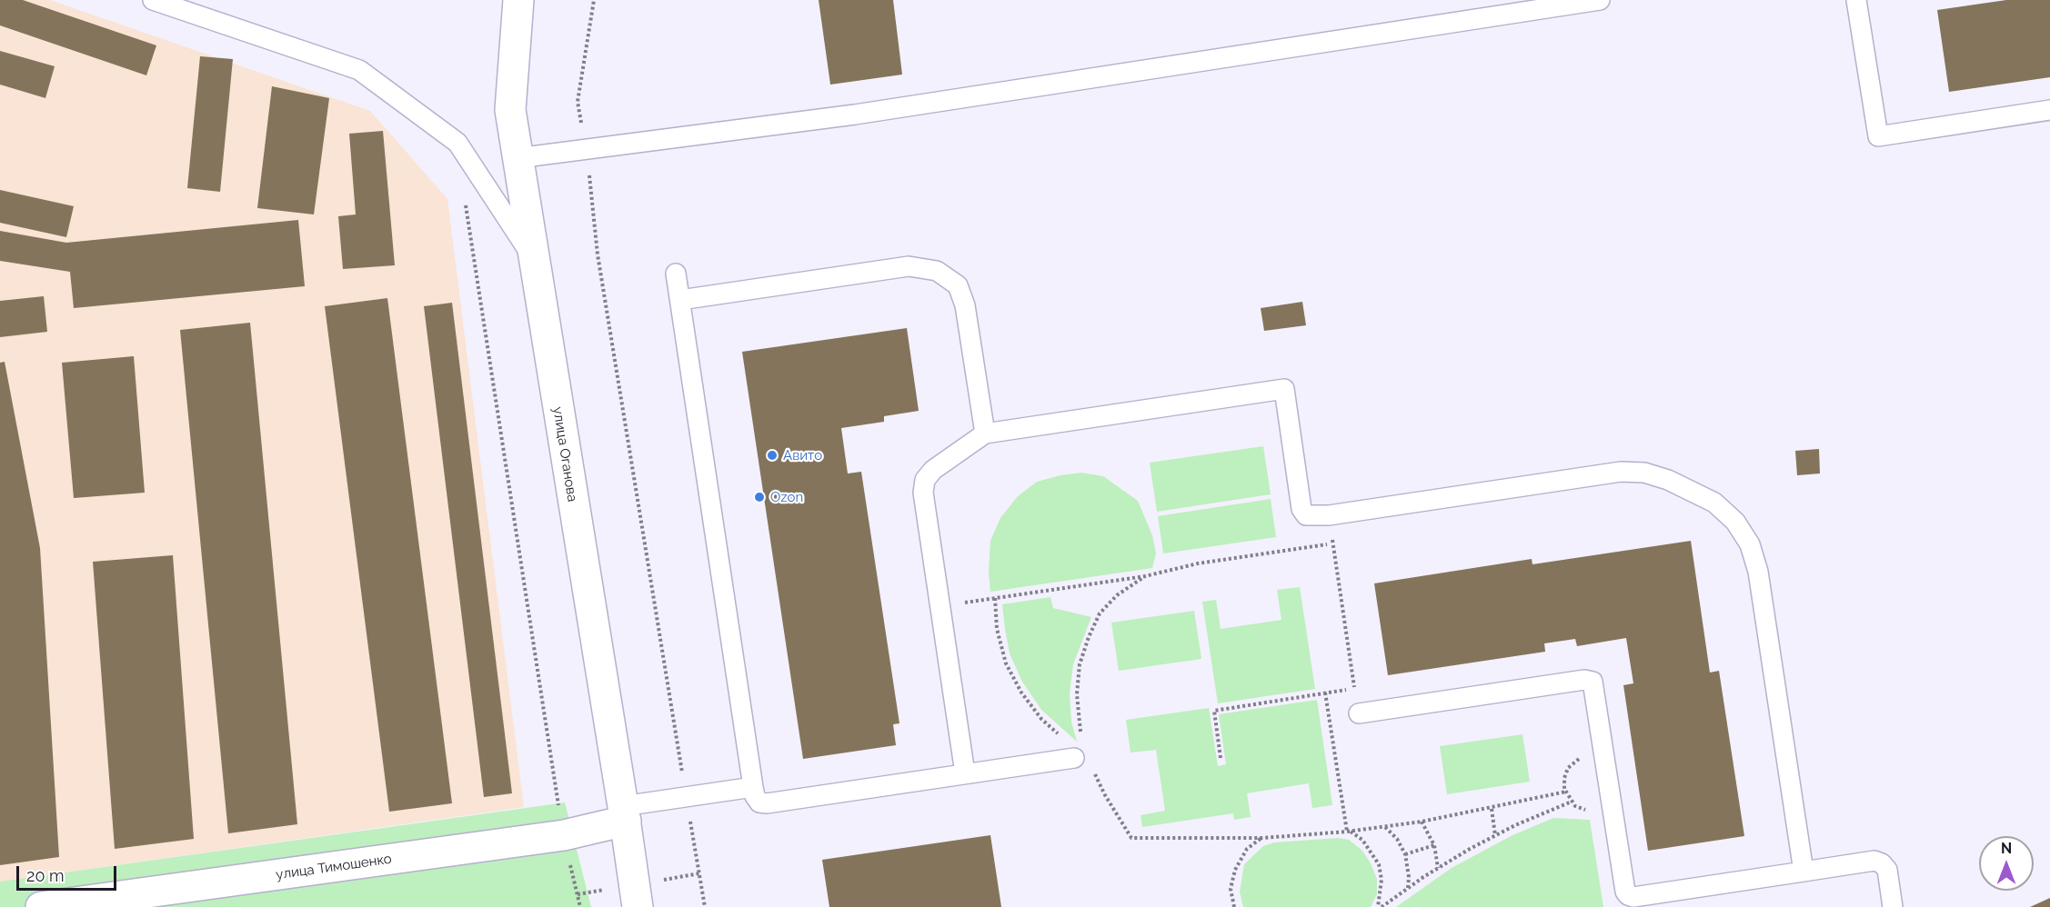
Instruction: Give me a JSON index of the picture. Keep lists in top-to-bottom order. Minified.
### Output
{"streets":{"main road":["улица Оганова","улица Тимошенко"]},"crossings":[["улица Оганова","улица Тимошенко"]],"places":["Авито","Ozon"],"scale_bar":"20 m","north":"top"}
